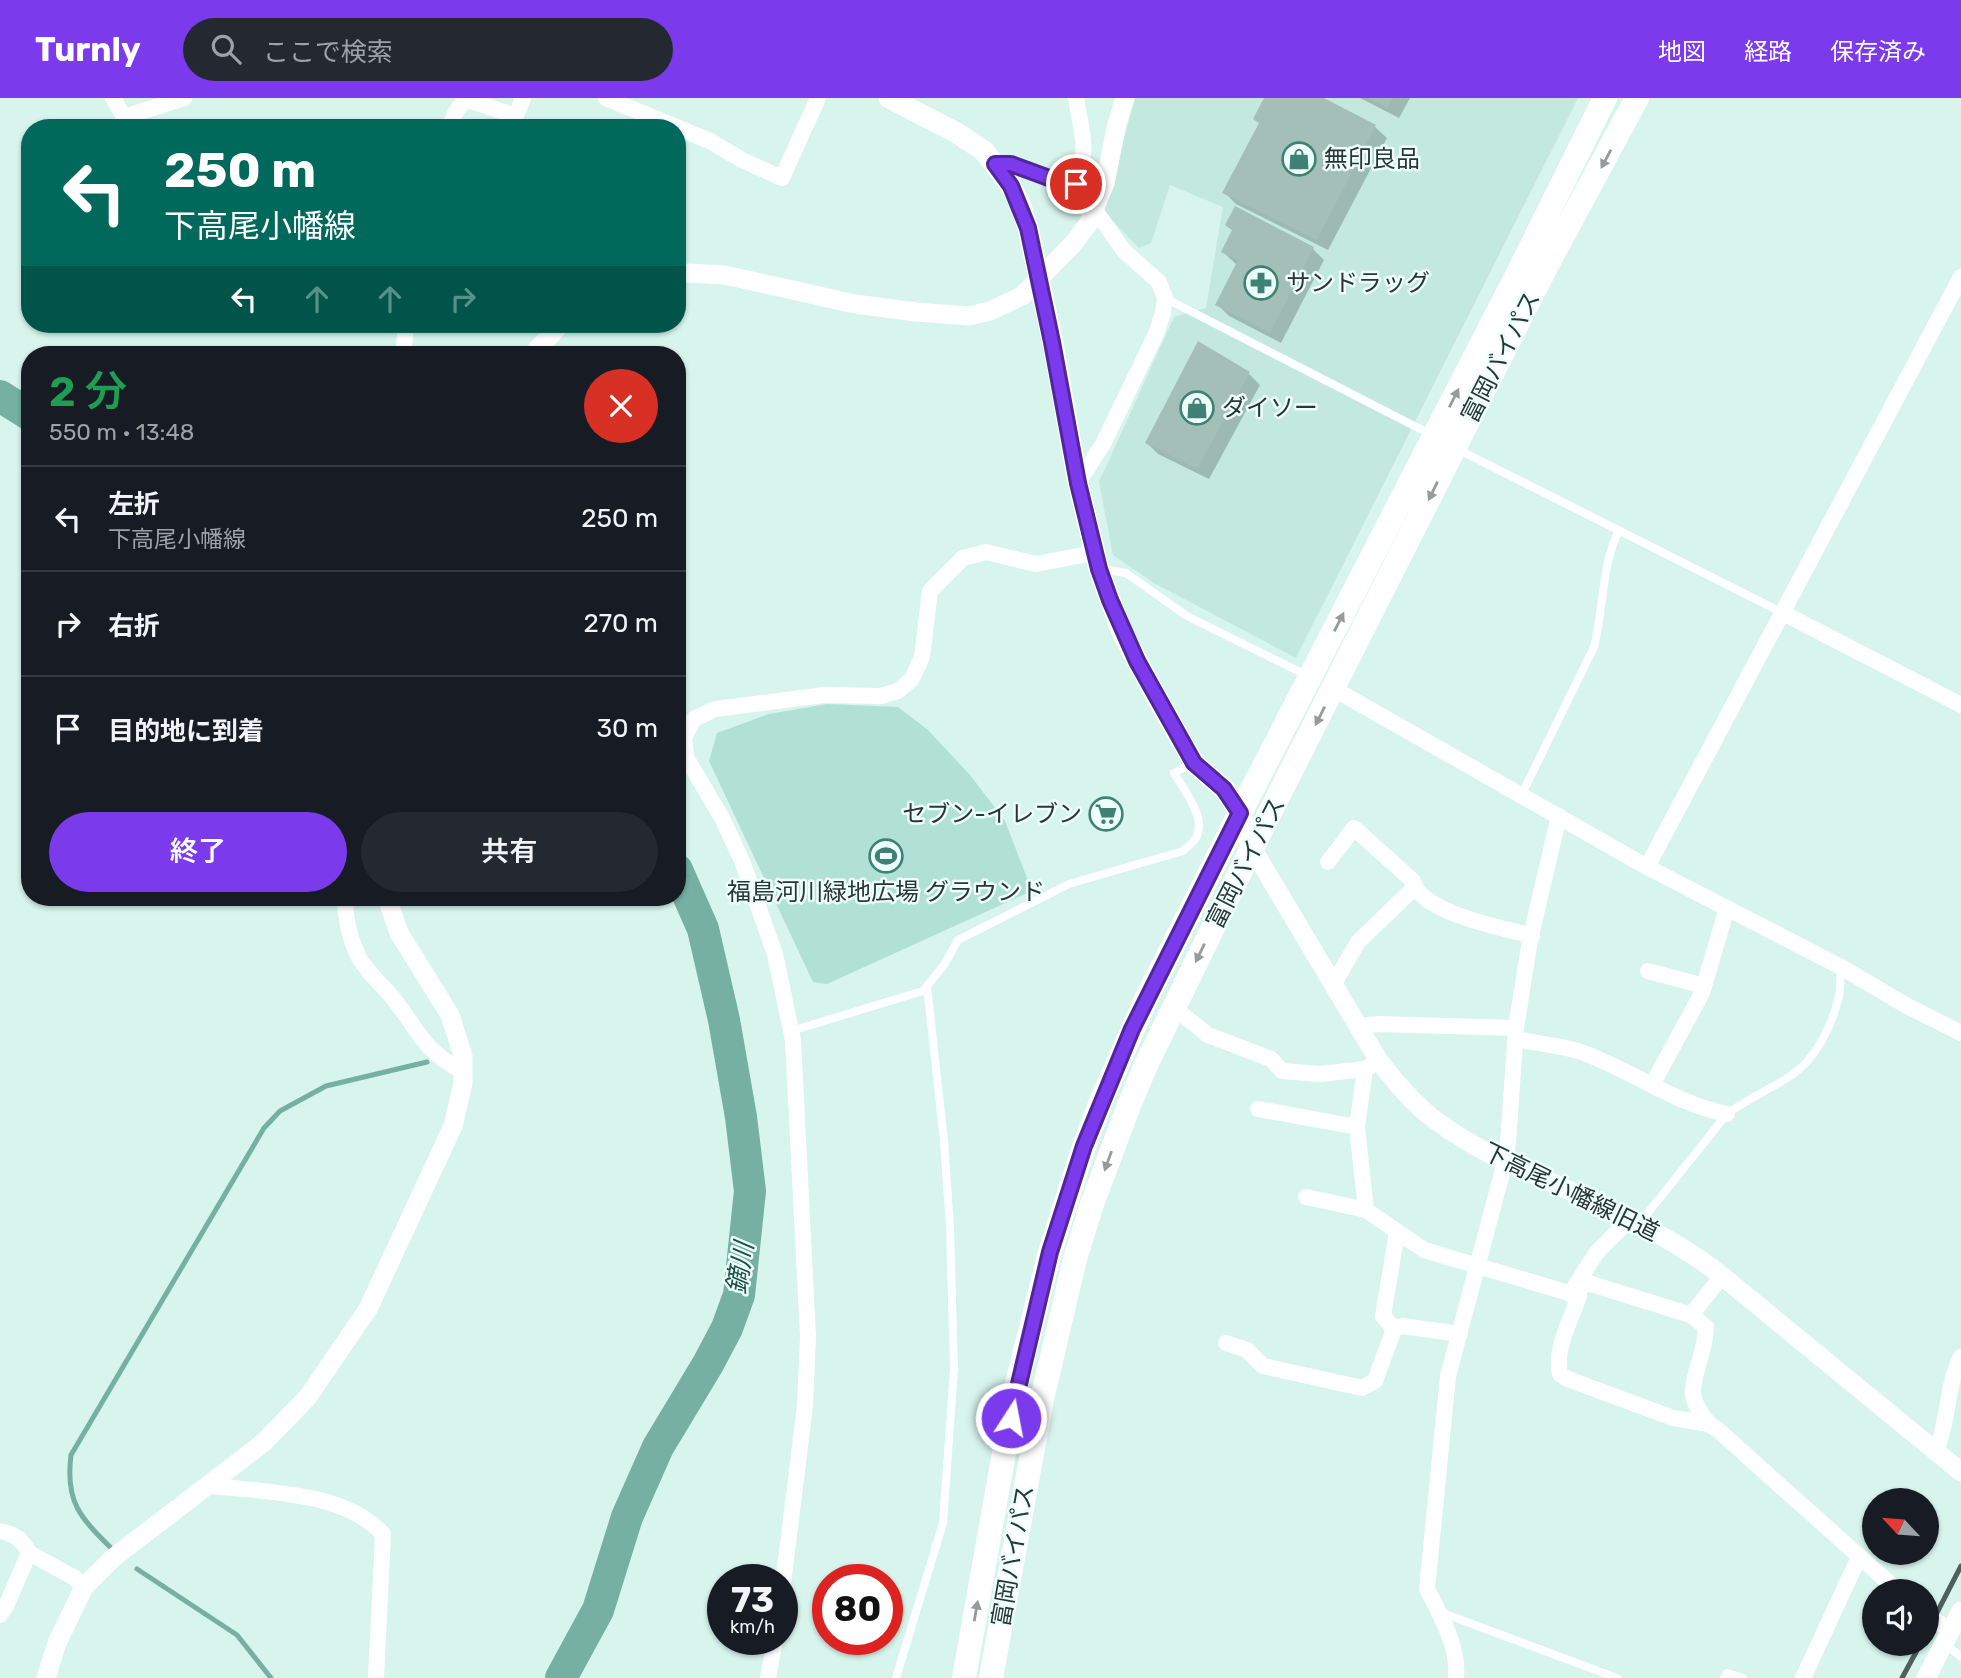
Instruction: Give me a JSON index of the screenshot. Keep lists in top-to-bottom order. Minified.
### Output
{"streets":{"highway":["富岡バイパス"],"street":["下高尾小幡線旧道"]},"crossings":[["富岡バイパス","下高尾小幡線旧道"]],"water":["鏑川"],"places":{"shop":["無印良品","ダイソー"],"pharmacy":["サンドラッグ"],"supermarket":["セブン-イレブン"],"sports":["福島河川緑地広場 グラウンド"]},"north":"top left","page":{"header":"Turnly","search":"ここで検索","nav":["地図","経路","保存済み"],"turn":["250 m","下高尾小幡線"],"heading":["2 分","550 m · 13:48"],"list":[{"name":"左折","note":"下高尾小幡線","value":"250 m"},{"name":"右折","value":"270 m"},{"name":"目的地に到着","value":"30 m"}],"buttons":["終了","共有"],"speed":"73 km/h","limit":"80"}}
